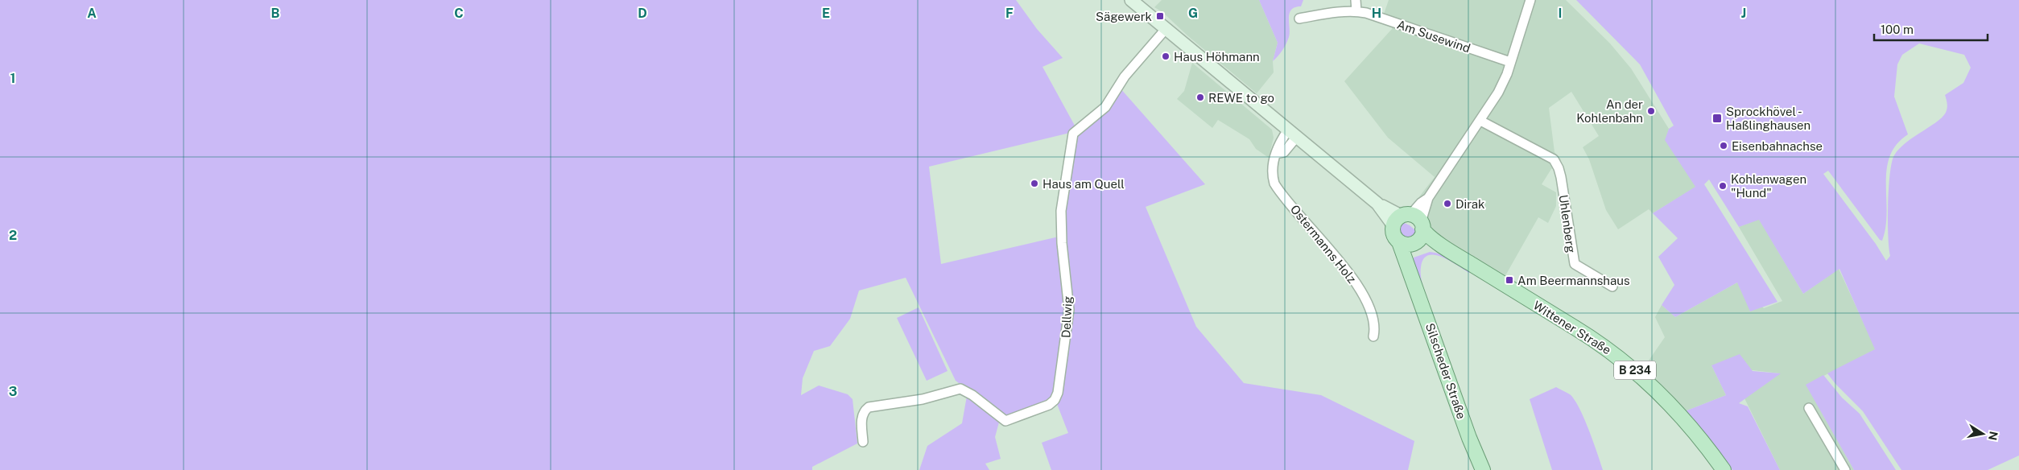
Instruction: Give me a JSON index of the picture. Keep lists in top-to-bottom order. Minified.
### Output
{"streets":{"main road":["Wittener Straße","B 234","Silscheder Straße"],"street":["Am Susewind","Uhlenberg","Ostermanns Holz","Dellwig"]},"crossings":[["Ostermanns Holz","Wittener Straße"],["Dellwig","Wittener Straße"],["Wittener Straße","Silscheder Straße"]],"places":{"transit":["Sägewerk","Sprockhövel - Haßlinghausen","Am Beermannshaus"],"other":["Haus Höhmann","REWE to go","An der Kohlenbahn","Eisenbahnachse","Haus am Quell","Kohlenwagen \"Hund\"","Dirak"]},"scale_bar":"100 m","north":"right","grid":{"columns":["A","B","C","D","E","F","G","H","I","J"],"rows":["1","2","3"]}}
